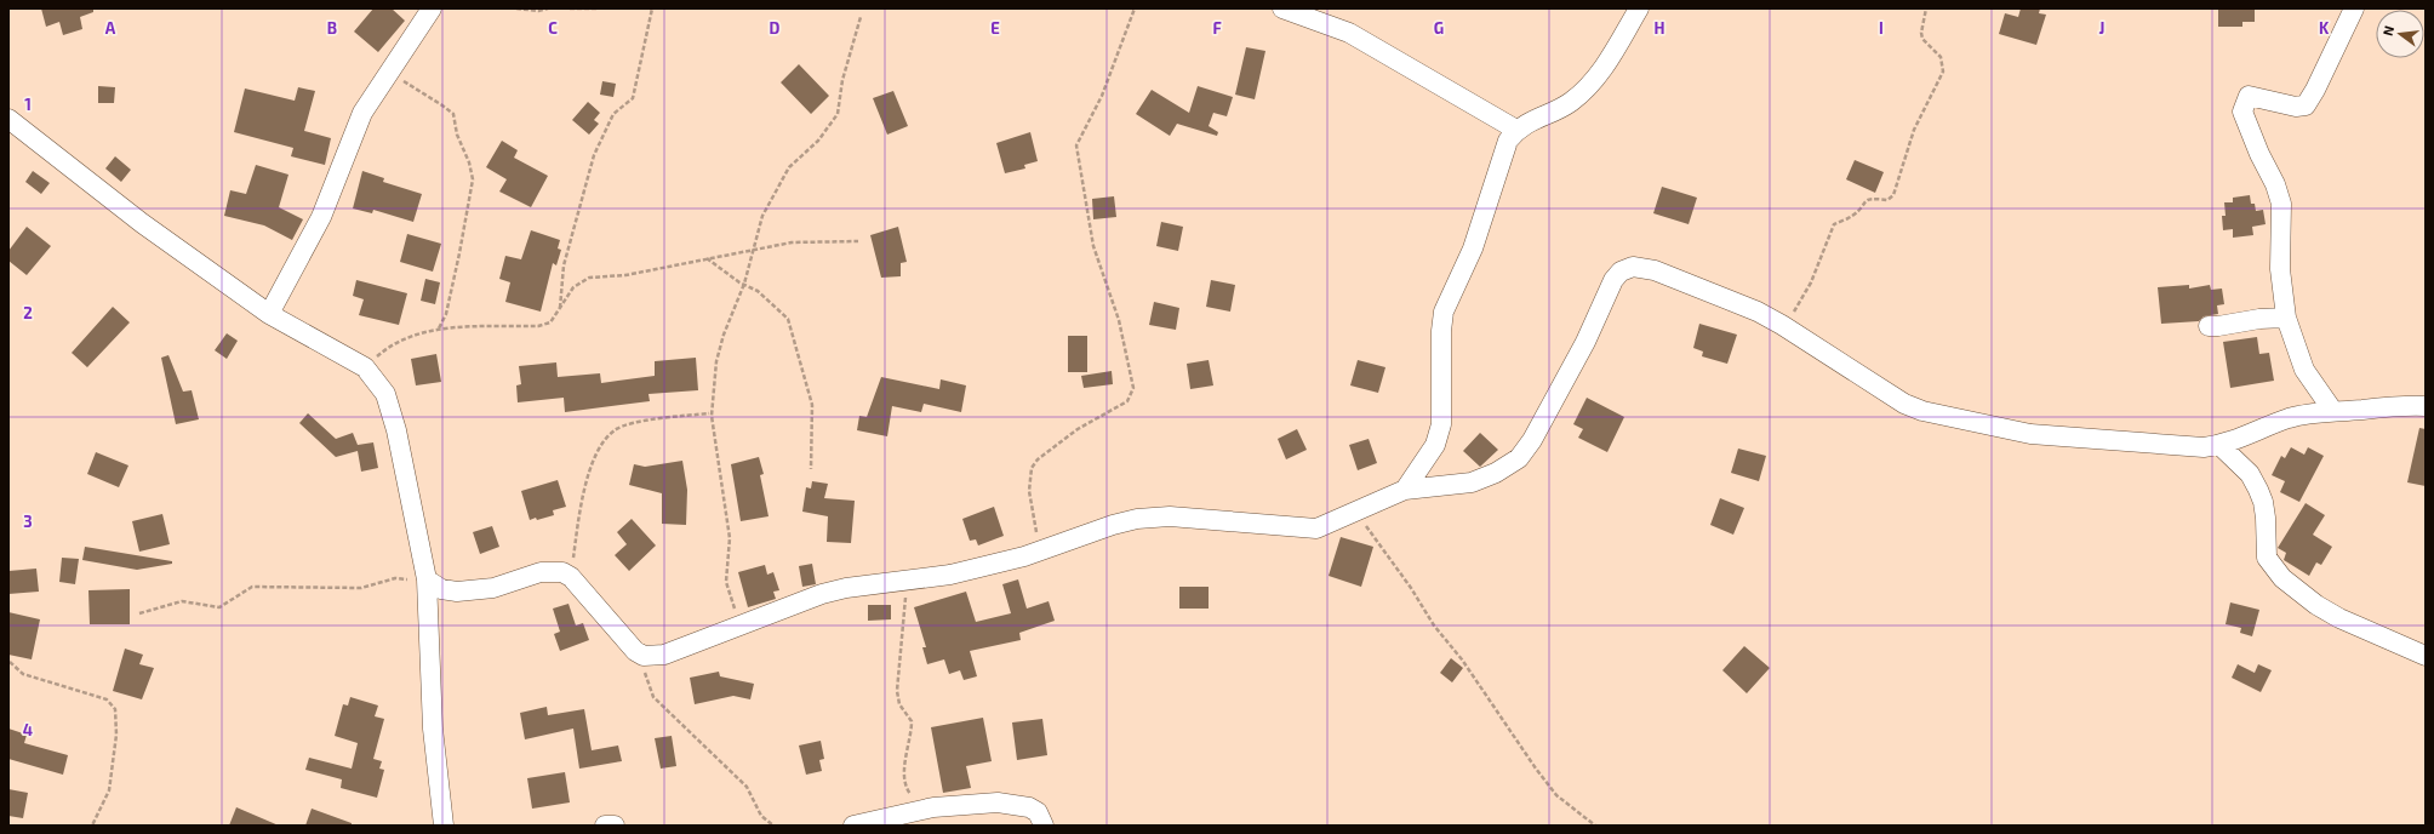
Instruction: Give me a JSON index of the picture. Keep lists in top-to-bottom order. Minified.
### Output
{"north":"left","grid":{"columns":["A","B","C","D","E","F","G","H","I","J","K"],"rows":["1","2","3","4"]}}
